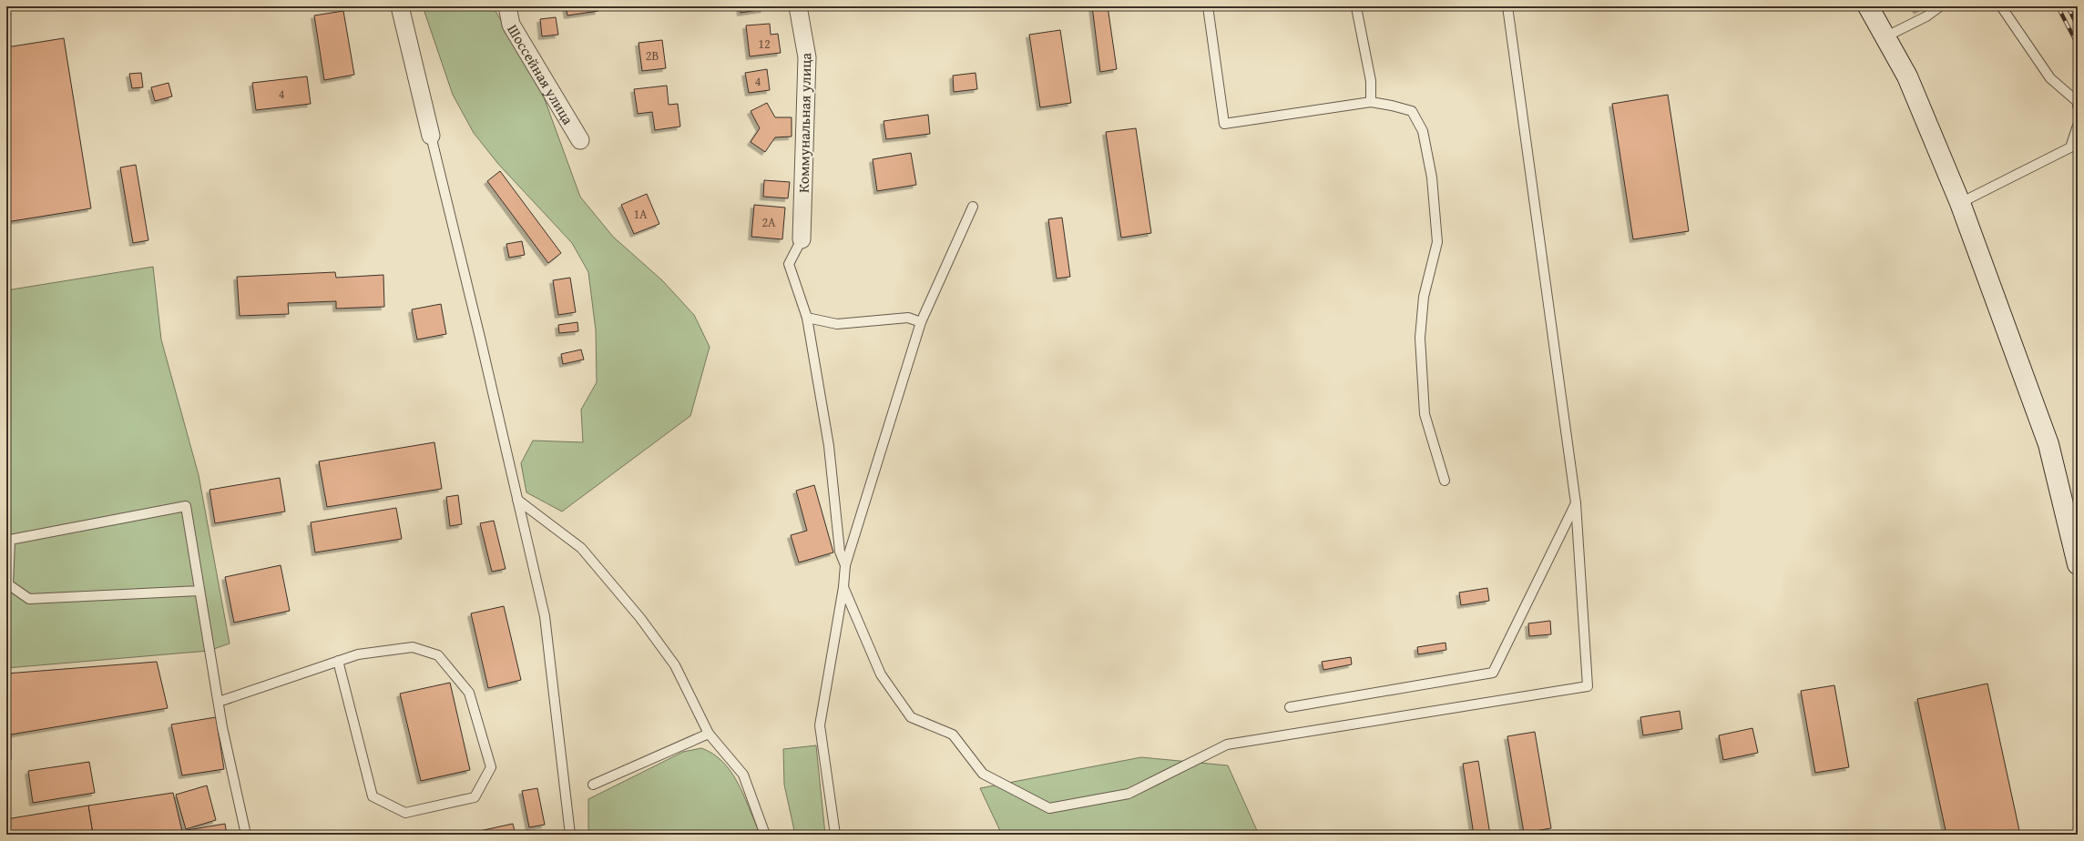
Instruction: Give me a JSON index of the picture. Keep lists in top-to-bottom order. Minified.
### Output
{"streets":{"street":["Шоссейная улица","Коммунальная улица"]},"house_numbers":["12","2В","4","4","1А","2А"]}
